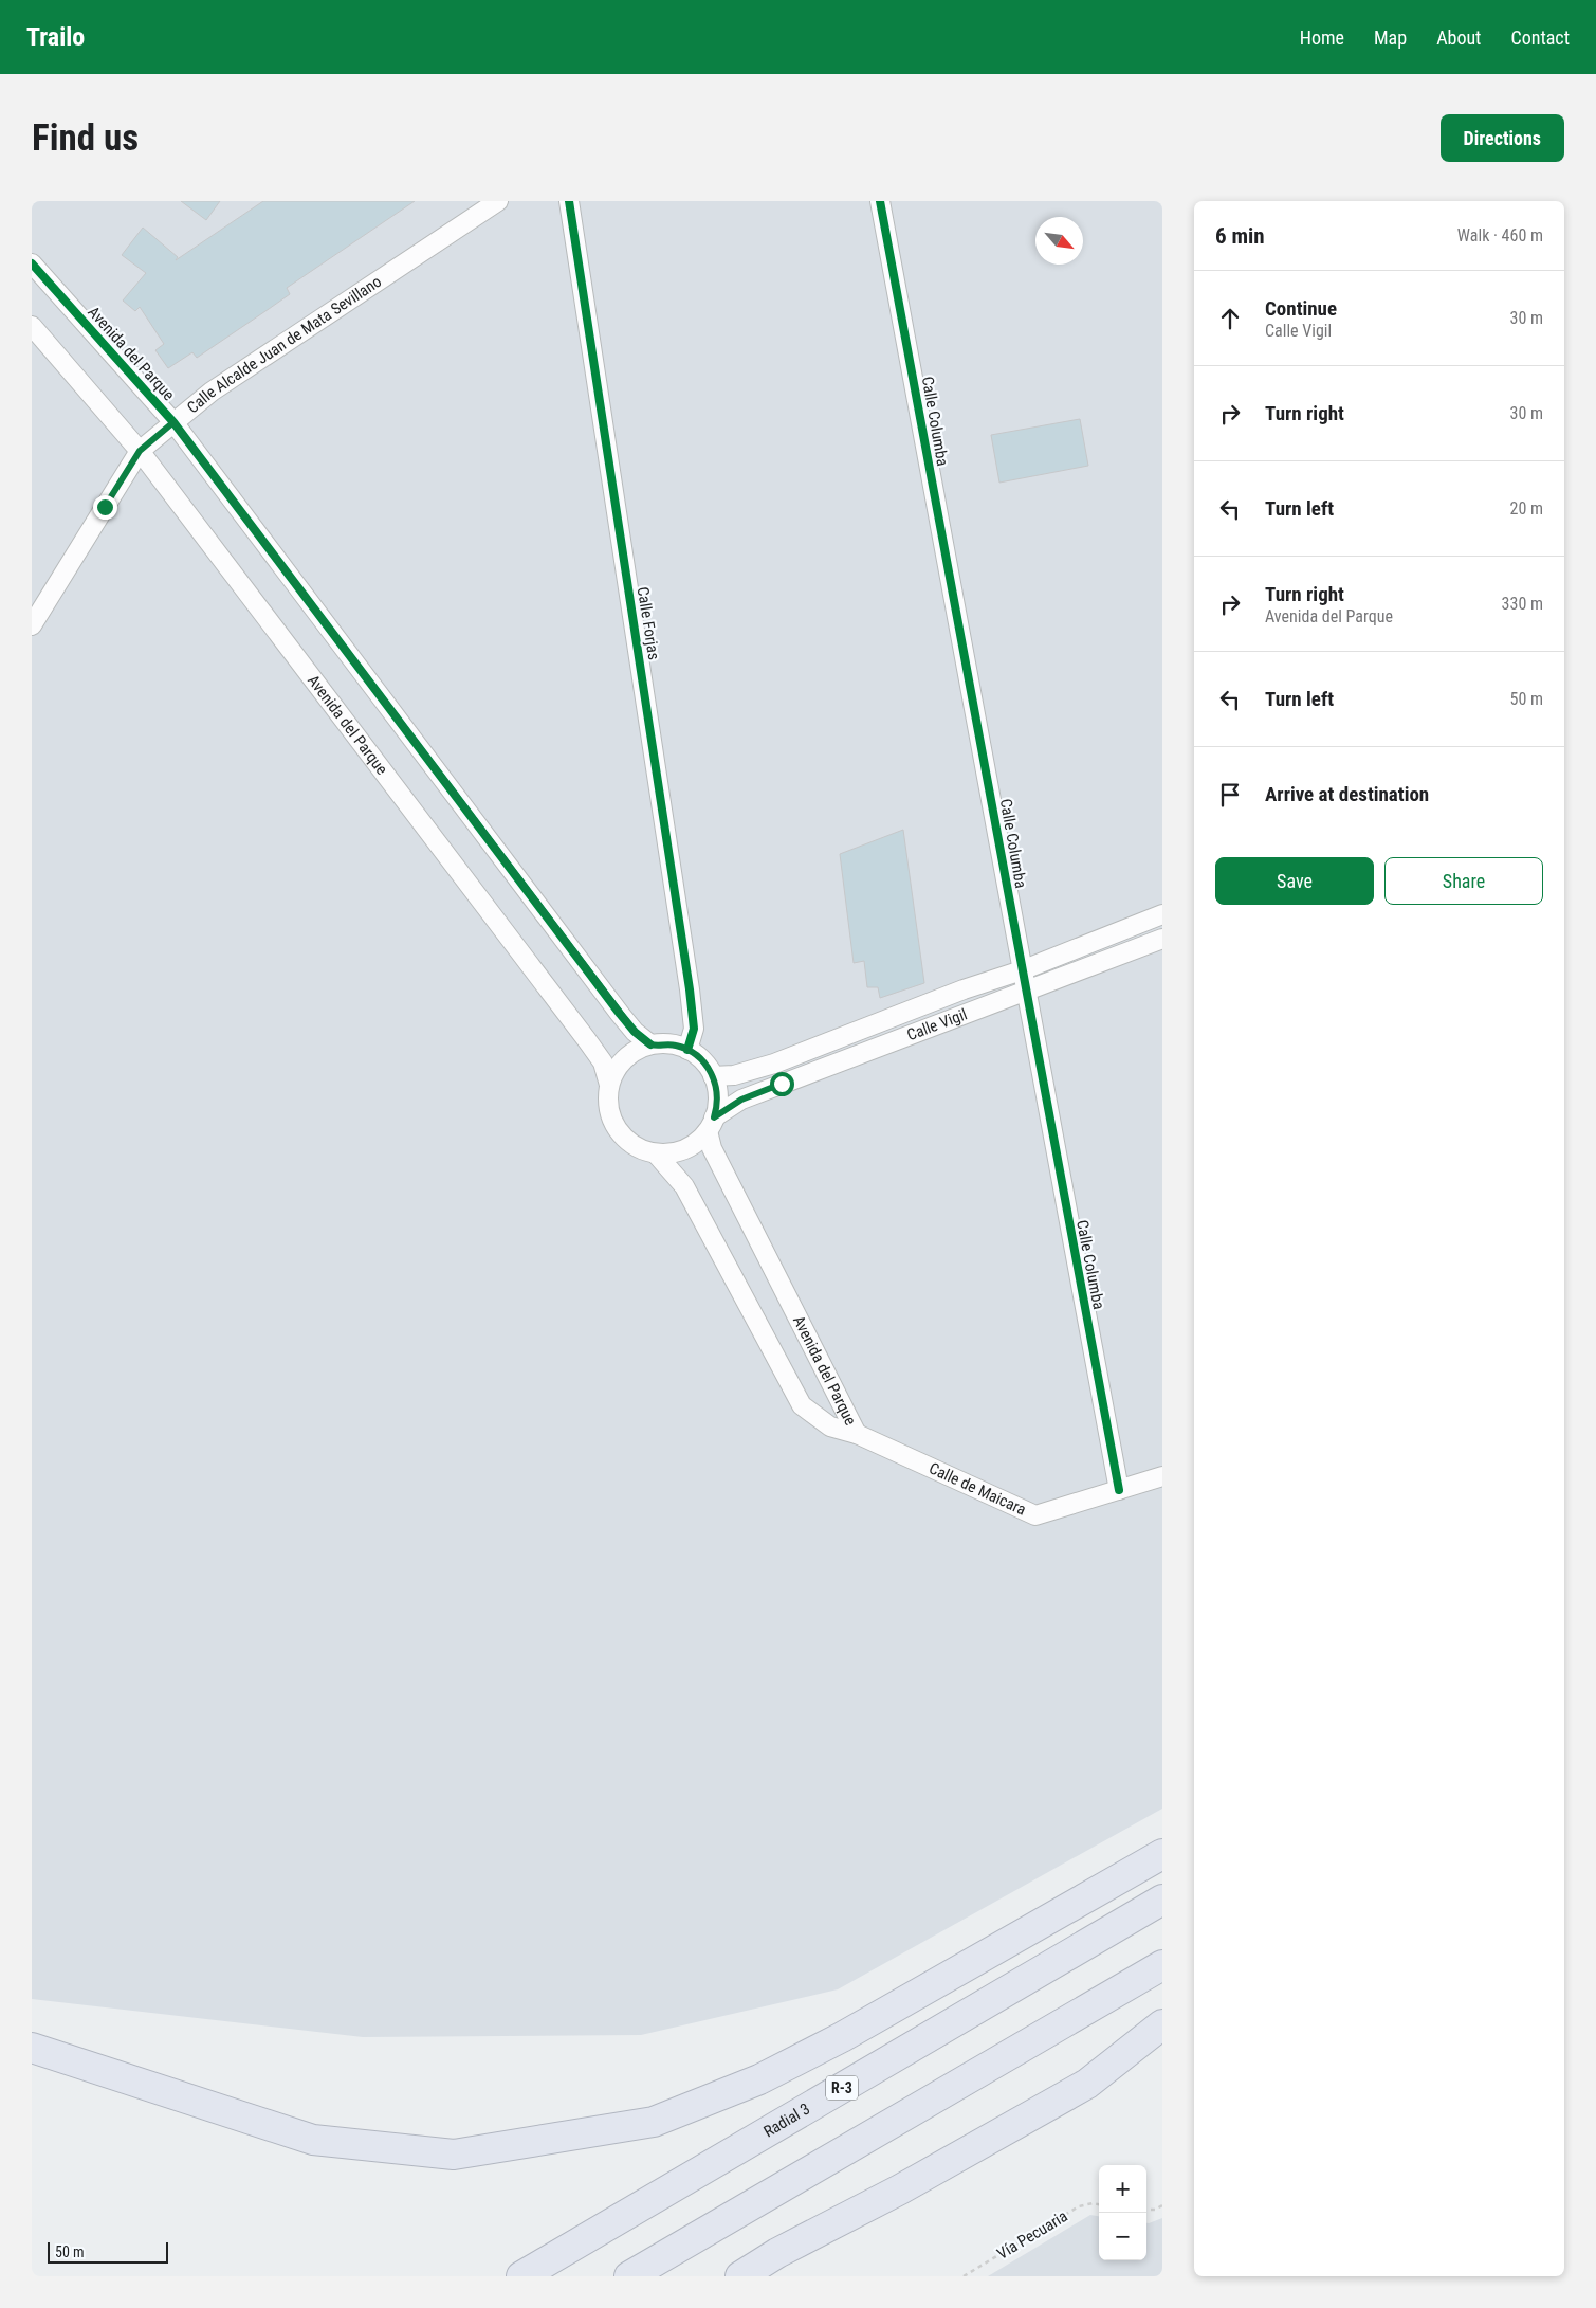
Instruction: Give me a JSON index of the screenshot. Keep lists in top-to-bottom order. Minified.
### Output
{"streets":{"highway":["R-3","Radial 3"],"street":["Calle Alcalde Juan de Mata Sevillano","Avenida del Parque","Calle Columba","Calle Forjas","Calle Vigil","Calle de Maicara"],"path":["Vía Pecuaria"]},"crossings":[["Calle Alcalde Juan de Mata Sevillano","Avenida del Parque"],["Avenida del Parque","Calle Forjas"],["Avenida del Parque","Calle Vigil"],["Avenida del Parque","Calle de Maicara"],["Calle Columba","Calle Vigil"],["Calle Columba","Calle de Maicara"],["Calle Forjas","Calle Vigil"]],"scale_bar":"50 m","north":"bottom right","page":{"header":"Trailo","nav":["Home","Map","About","Contact"],"buttons":["Directions",["Save","Share"]],"title":"Find us","heading":["6 min","Walk · 460 m"],"list":[["Continue","Calle Vigil","30 m"],["Turn right","30 m"],["Turn left","20 m"],["Turn right","Avenida del Parque","330 m"],["Turn left","50 m"],"Arrive at destination"],"map_buttons":["+","−"],"scale":"50 m"}}
